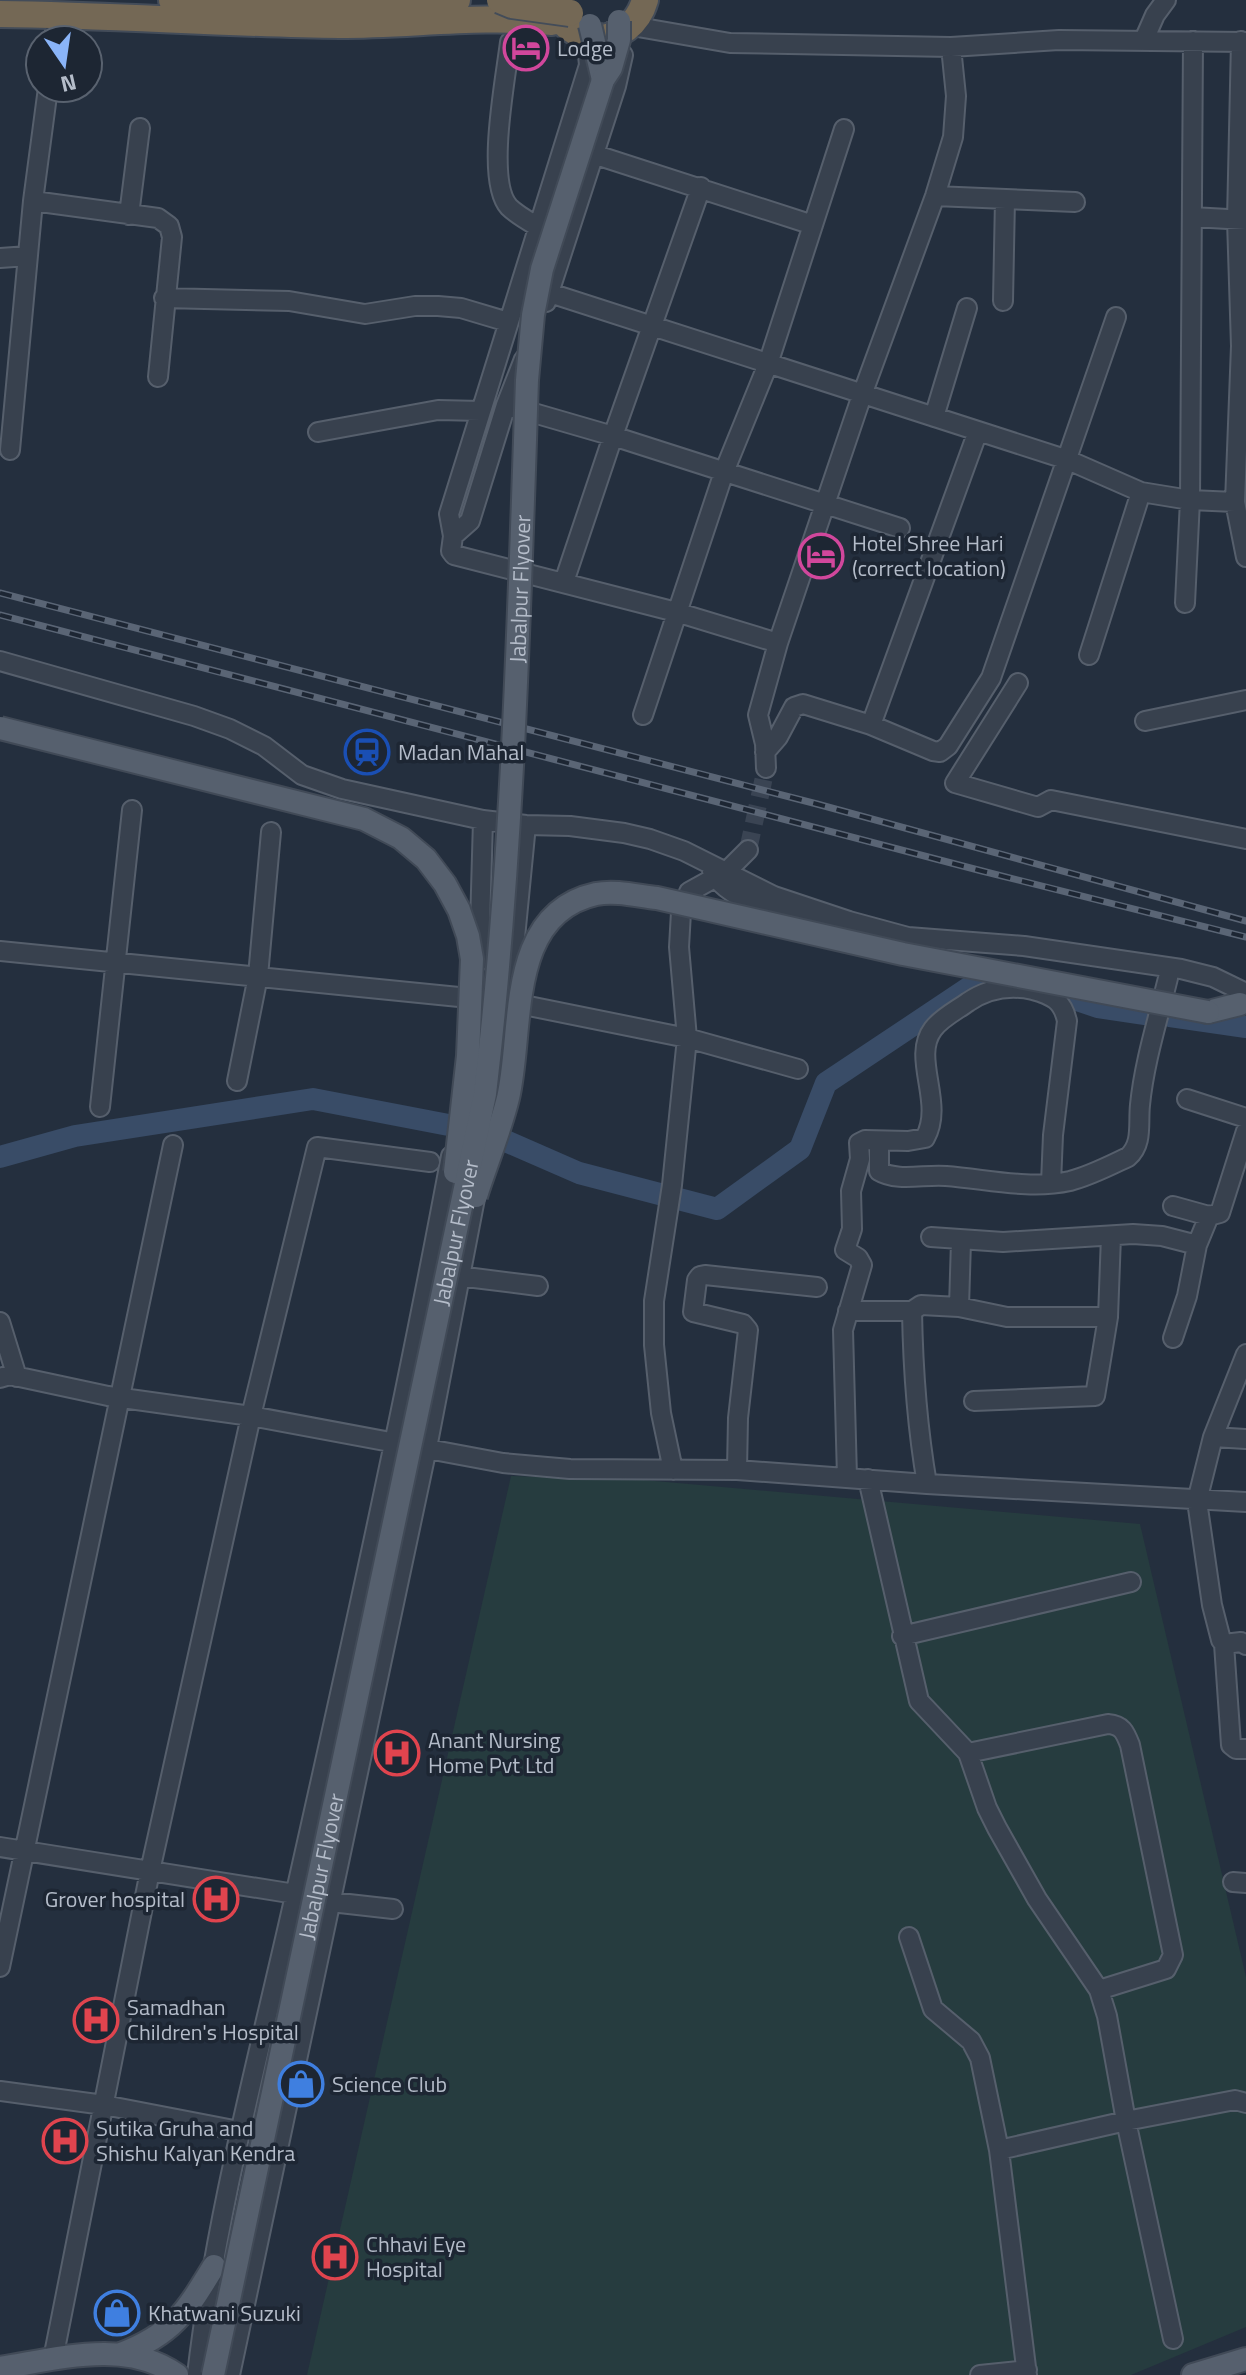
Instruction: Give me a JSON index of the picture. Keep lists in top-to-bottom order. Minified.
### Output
{"streets":{"main road":["Jabalpur Flyover"]},"places":{"hotel":["Lodge","Hotel Shree Hari (correct location)"],"station":["Madan Mahal"],"hospital":["Anant Nursing Home Pvt Ltd","Grover hospital","Samadhan Children's Hospital","Sutika Gruha and Shishu Kalyan Kendra","Chhavi Eye Hospital"],"shop":["Science Club","Khatwani Suzuki"]},"north":"bottom"}
